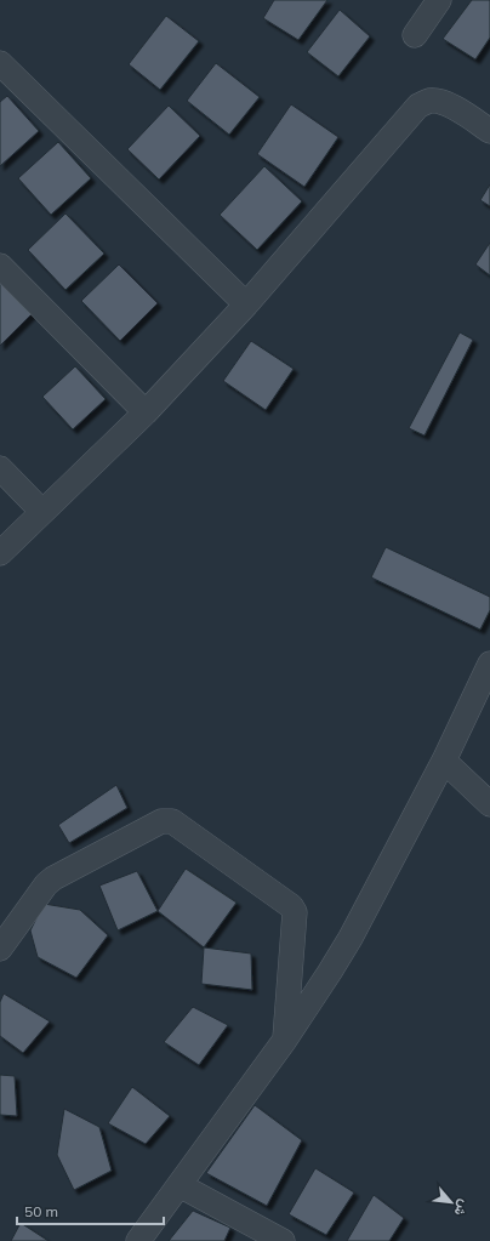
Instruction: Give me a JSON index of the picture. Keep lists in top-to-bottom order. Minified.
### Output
{"scale_bar":"50 m","north":"bottom right"}
